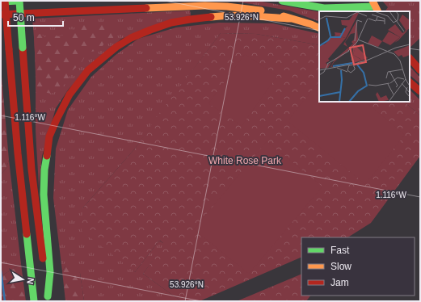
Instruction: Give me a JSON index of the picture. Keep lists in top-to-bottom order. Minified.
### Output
{"parks":["White Rose Park"],"legend":["Fast","Slow","Jam"],"scale_bar":"50 m","north":"right","coordinates":["53.926°N","1.116°W"]}
